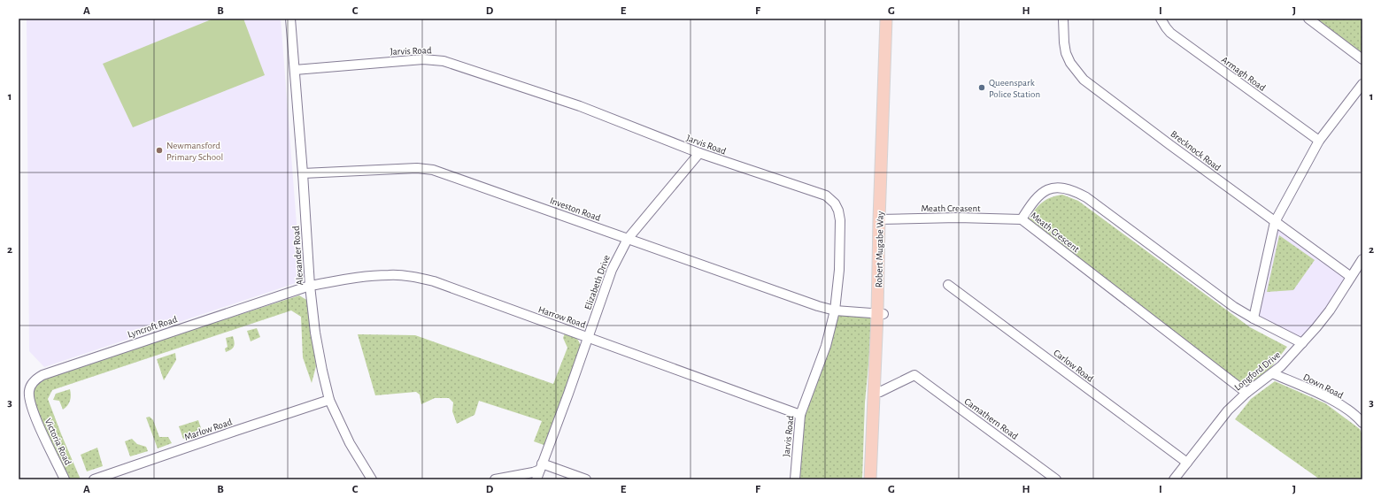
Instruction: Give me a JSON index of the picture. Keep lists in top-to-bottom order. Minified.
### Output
{"streets":{"main road":["Robert Mugabe Way"],"street":["Jarvis Road","Armagh Road","Brecknock Road","Meath Creasent","Investon Road","Meath Crescent","Alexander Road","Elizabeth Drive","Harrow Road","Lyncroft Road","Carlow Road","Longford Drive","Down Road","Camathern Road","Marlow Road","Victoria Road"]},"crossings":[["Jarvis Road","Investon Road"],["Jarvis Road","Alexander Road"],["Jarvis Road","Elizabeth Drive"],["Jarvis Road","Harrow Road"],["Brecknock Road","Longford Drive"],["Meath Creasent","Meath Crescent"],["Meath Creasent","Robert Mugabe Way"],["Investon Road","Robert Mugabe Way"],["Investon Road","Alexander Road"],["Investon Road","Elizabeth Drive"],["Meath Crescent","Longford Drive"],["Robert Mugabe Way","Camathern Road"],["Alexander Road","Harrow Road"],["Alexander Road","Lyncroft Road"],["Alexander Road","Marlow Road"],["Elizabeth Drive","Harrow Road"],["Harrow Road","Lyncroft Road"],["Lyncroft Road","Victoria Road"],["Carlow Road","Longford Drive"],["Longford Drive","Down Road"]],"places":["Queenspark Police Station","Newmansford Primary School"],"grid":{"columns":["A","B","C","D","E","F","G","H","I","J"],"rows":["1","2","3"]}}
